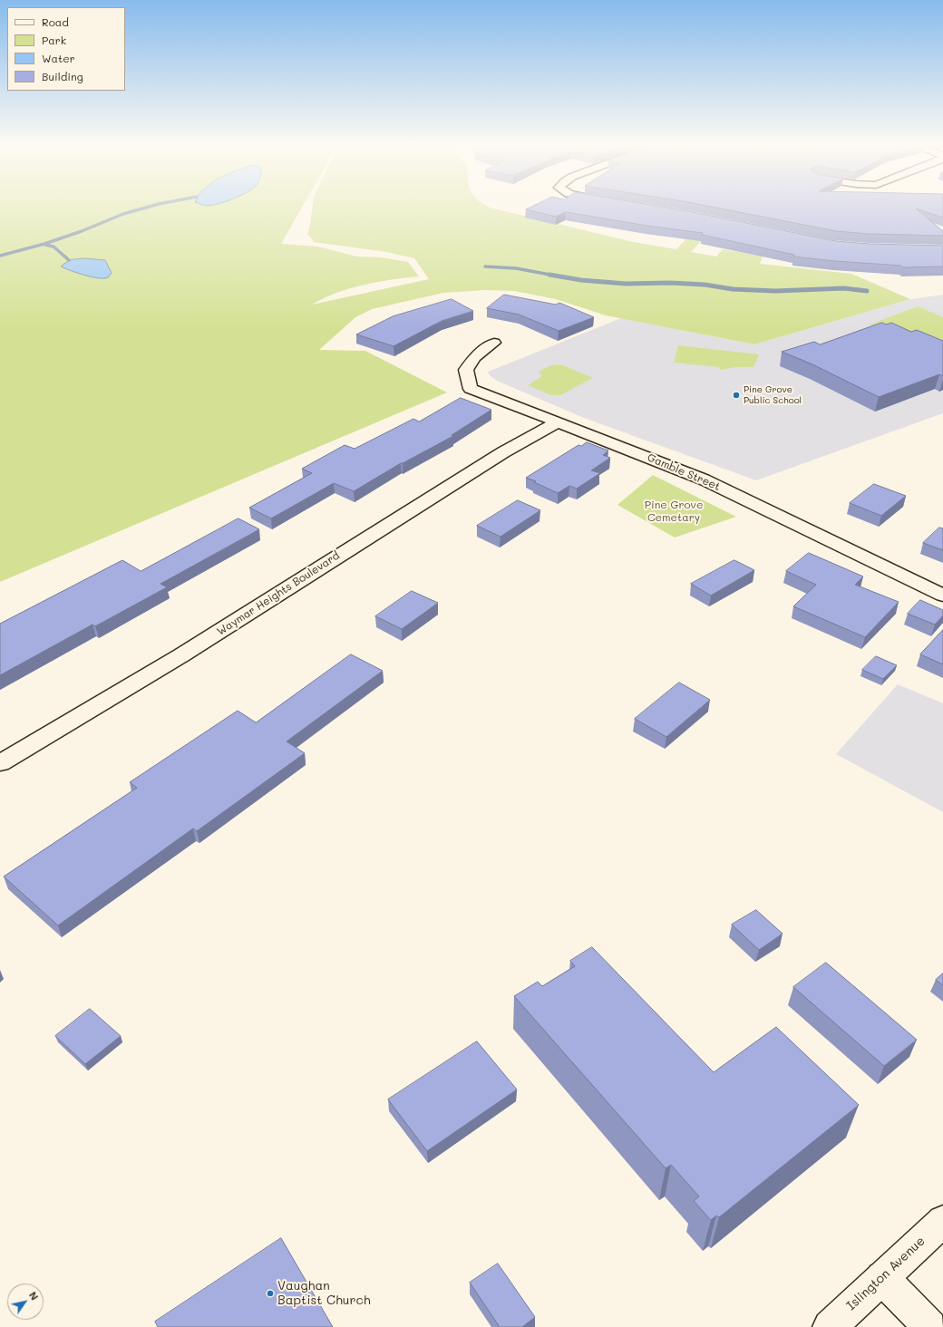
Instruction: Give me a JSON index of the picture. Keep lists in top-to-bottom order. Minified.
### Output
{"streets":{"street":["Gamble Street","Waymar Heights Boulevard","Islington Avenue"]},"crossings":[["Gamble Street","Waymar Heights Boulevard"]],"parks":["Pine Grove Cemetary"],"places":["Pine Grove Public School","Vaughan Baptist Church"],"legend":["Road","Park","Water","Building"],"north":"top right"}
